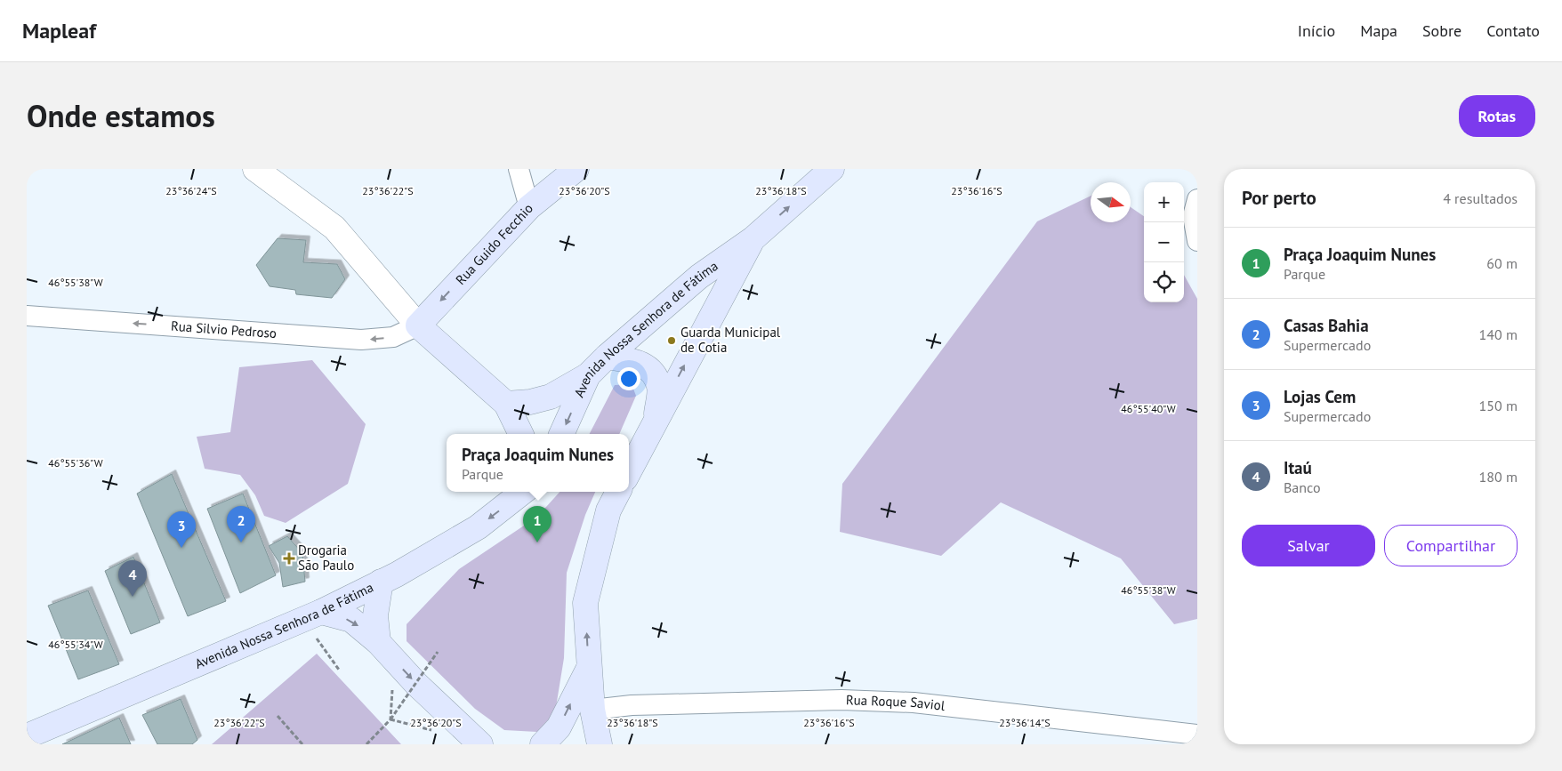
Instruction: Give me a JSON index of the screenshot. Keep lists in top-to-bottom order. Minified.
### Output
{"streets":{"main road":["Rua Guido Fecchio","Avenida Nossa Senhora de Fátima"],"street":["Rua Silvio Pedroso","Rua Roque Saviol"]},"crossings":[["Rua Guido Fecchio","Rua Silvio Pedroso"]],"one_way":["Rua Guido Fecchio","Rua Silvio Pedroso"],"places":{"other":["Guarda Municipal de Cotia"],"health":["Drogaria São Paulo"]},"north":"right","page":{"header":"Mapleaf","nav":["Início","Mapa","Sobre","Contato"],"title":"Onde estamos","buttons":["Rotas",["Salvar","Compartilhar"]],"heading":["Por perto","4 resultados"],"map_buttons":["+","−"],"list":[{"mark":"1","name":"Praça Joaquim Nunes","note":"Parque","value":"60 m"},{"mark":"2","name":"Casas Bahia","note":"Supermercado","value":"140 m"},{"mark":"3","name":"Lojas Cem","note":"Supermercado","value":"150 m"},{"mark":"4","name":"Itaú","note":"Banco","value":"180 m"}],"popup":["Praça Joaquim Nunes","Parque"],"pins":["1","2","3","4"]},"coordinates":["23°36'24\"S","23°36'22\"S","23°36'20\"S","23°36'18\"S","23°36'16\"S","46°55'38\"W","46°55'40\"W","46°55'36\"W","46°55'34\"W","23°36'14\"S"]}
